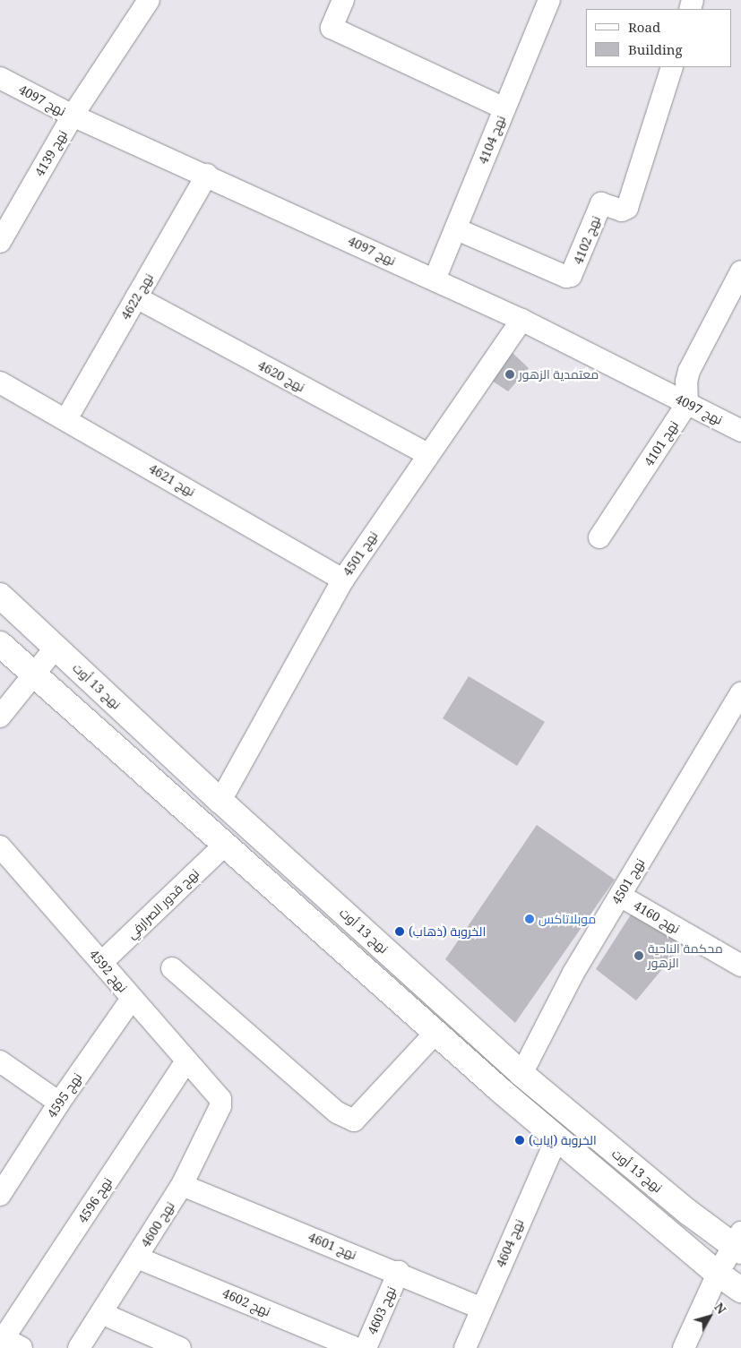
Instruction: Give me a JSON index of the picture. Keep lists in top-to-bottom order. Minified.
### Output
{"streets":{"main road":["نهج 13 أوت"],"street":["نهج 4097","نهج 4104","نهج 4139","نهج 4102","نهج 4622","نهج 4620","نهج 4101","نهج 4621","نهج 4501","نهج قدور الصرارفي","نهج 4160","نهج 4592","نهج 4595","نهج 4596","نهج 4600","نهج 4604","نهج 4601","نهج 4602","نهج 4603"]},"crossings":[["نهج 4097","نهج 4104"],["نهج 4097","نهج 4139"],["نهج 4097","نهج 4622"],["نهج 4097","نهج 4101"],["نهج 4097","نهج 4501"],["نهج 4104","نهج 4102"],["نهج 4622","نهج 4620"],["نهج 4622","نهج 4621"],["نهج 4620","نهج 4501"],["نهج 4621","نهج 4501"],["نهج 4501","نهج 13 أوت"],["نهج 4501","نهج 4160"],["نهج قدور الصرارفي","نهج 4592"],["نهج 4592","نهج 4595"],["نهج 4592","نهج 4596"],["نهج 4592","نهج 4600"],["نهج 4600","نهج 4601"],["نهج 4600","نهج 4602"],["نهج 4604","نهج 4601"],["نهج 4601","نهج 4603"]],"places":["معتمدية الزهور","موبلاتاكس","الخروبة (ذهاب)","محكمة الناحية الزهور","الخروبة (إياب)"],"legend":["Road","Building"],"north":"top right"}
